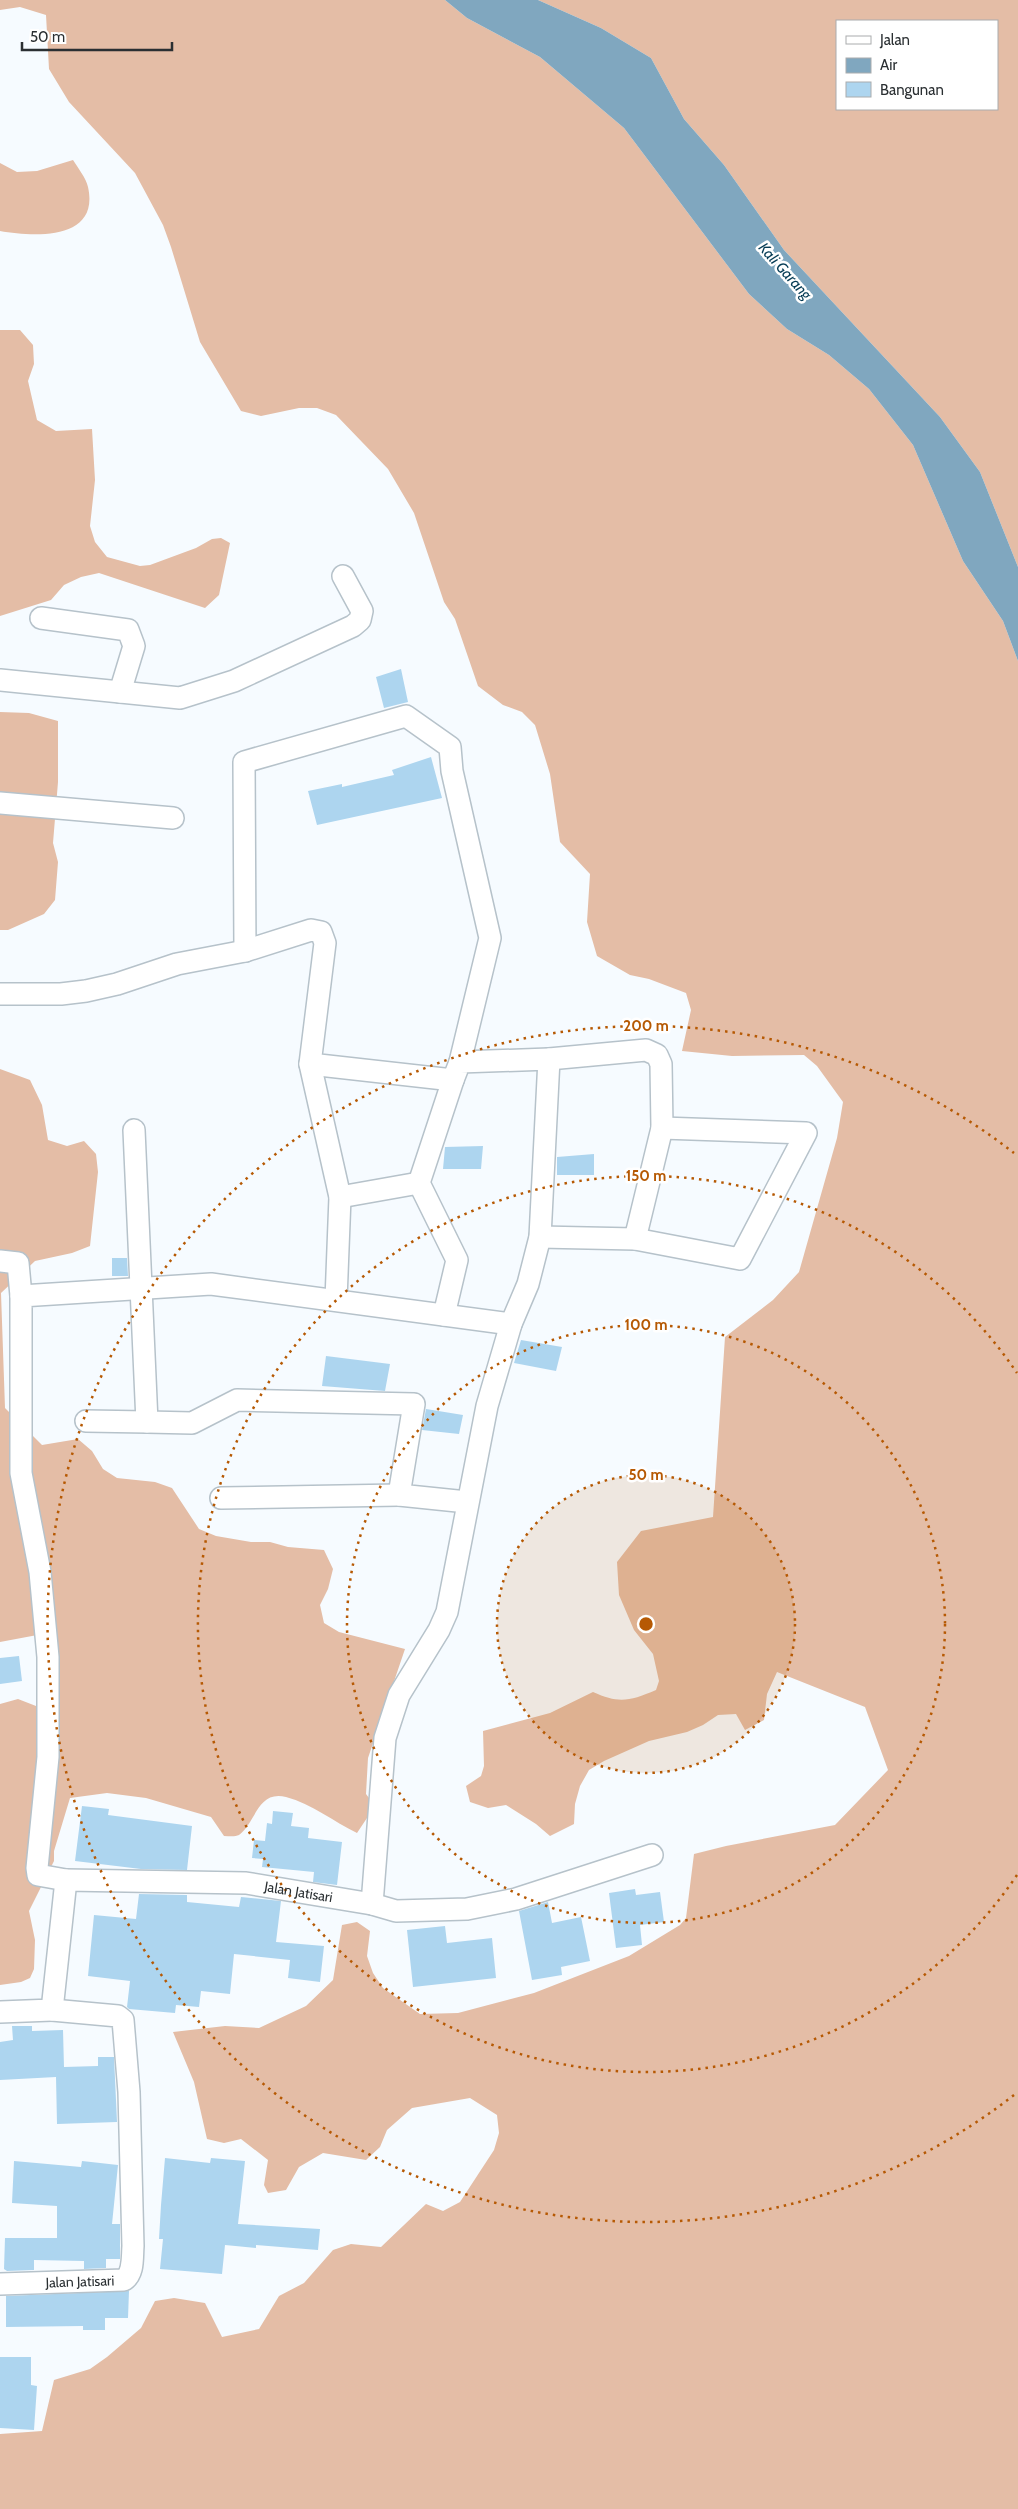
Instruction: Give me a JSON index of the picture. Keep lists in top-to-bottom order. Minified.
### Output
{"streets":{"street":["Jalan Jatisari"]},"water":["Kali Garang"],"legend":["Jalan","Air","Bangunan"],"scale_bar":"50 m","rings":["200 m","150 m","100 m","50 m"]}
